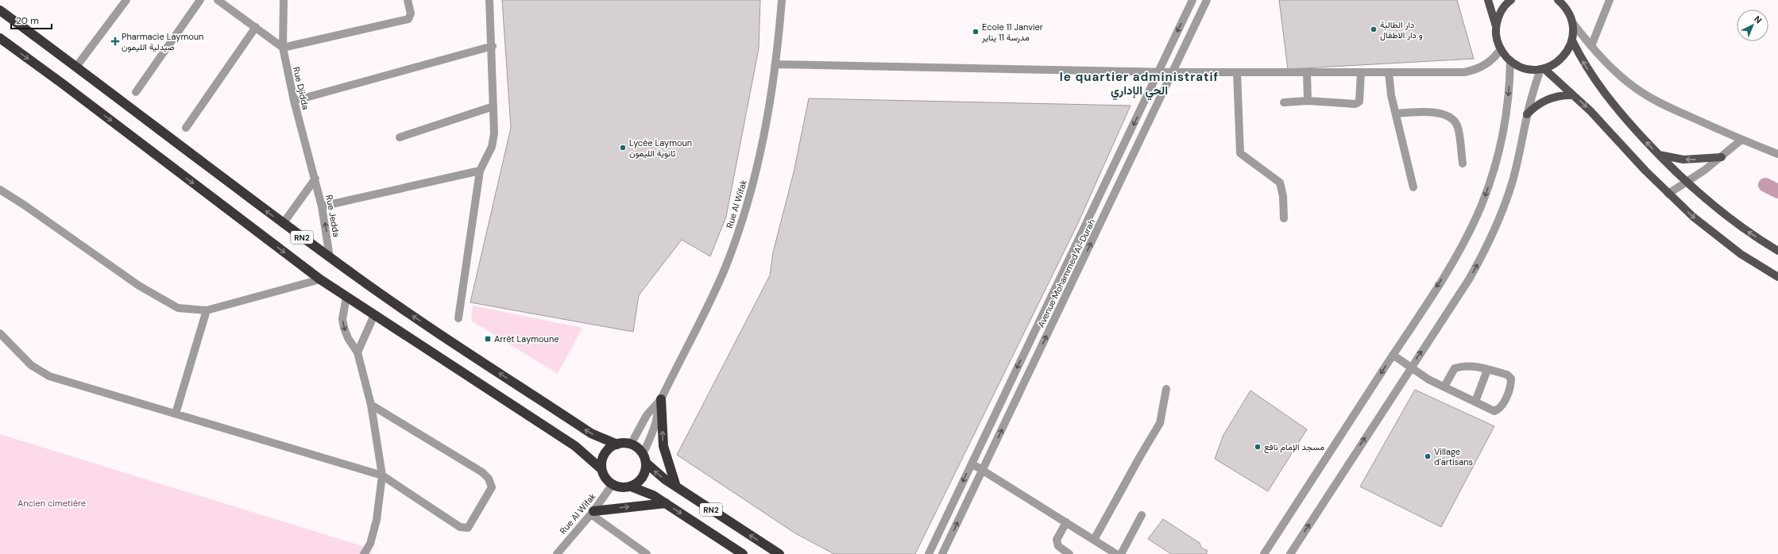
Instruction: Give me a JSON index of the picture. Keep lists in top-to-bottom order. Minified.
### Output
{"streets":{"highway":["RN2"],"street":["Rue Djidda","Rue Al Wifak","Rue Jedda","Avenue Mohammed Al-Durah"]},"crossings":[["Rue Djidda","Rue Jedda"],["Rue Al Wifak","RN2"],["Rue Jedda","RN2"]],"one_way":["Rue Jedda"],"districts":["le quartier administratif الحي الإداري"],"parks":["Ancien cimetière"],"places":{"other":["دار الطالبة و دار الاطفال","Ecole 11 Janvier مدرسة 11 يناير","Lycée Laymoun ثانوية الليمون","مسجد الإمام نافع","Village d'artisans"],"health":["Pharmacie Laymoun صيدلية الليمون"],"transit":["Arrêt Laymoune"]},"scale_bar":"20 m","north":"top right"}
